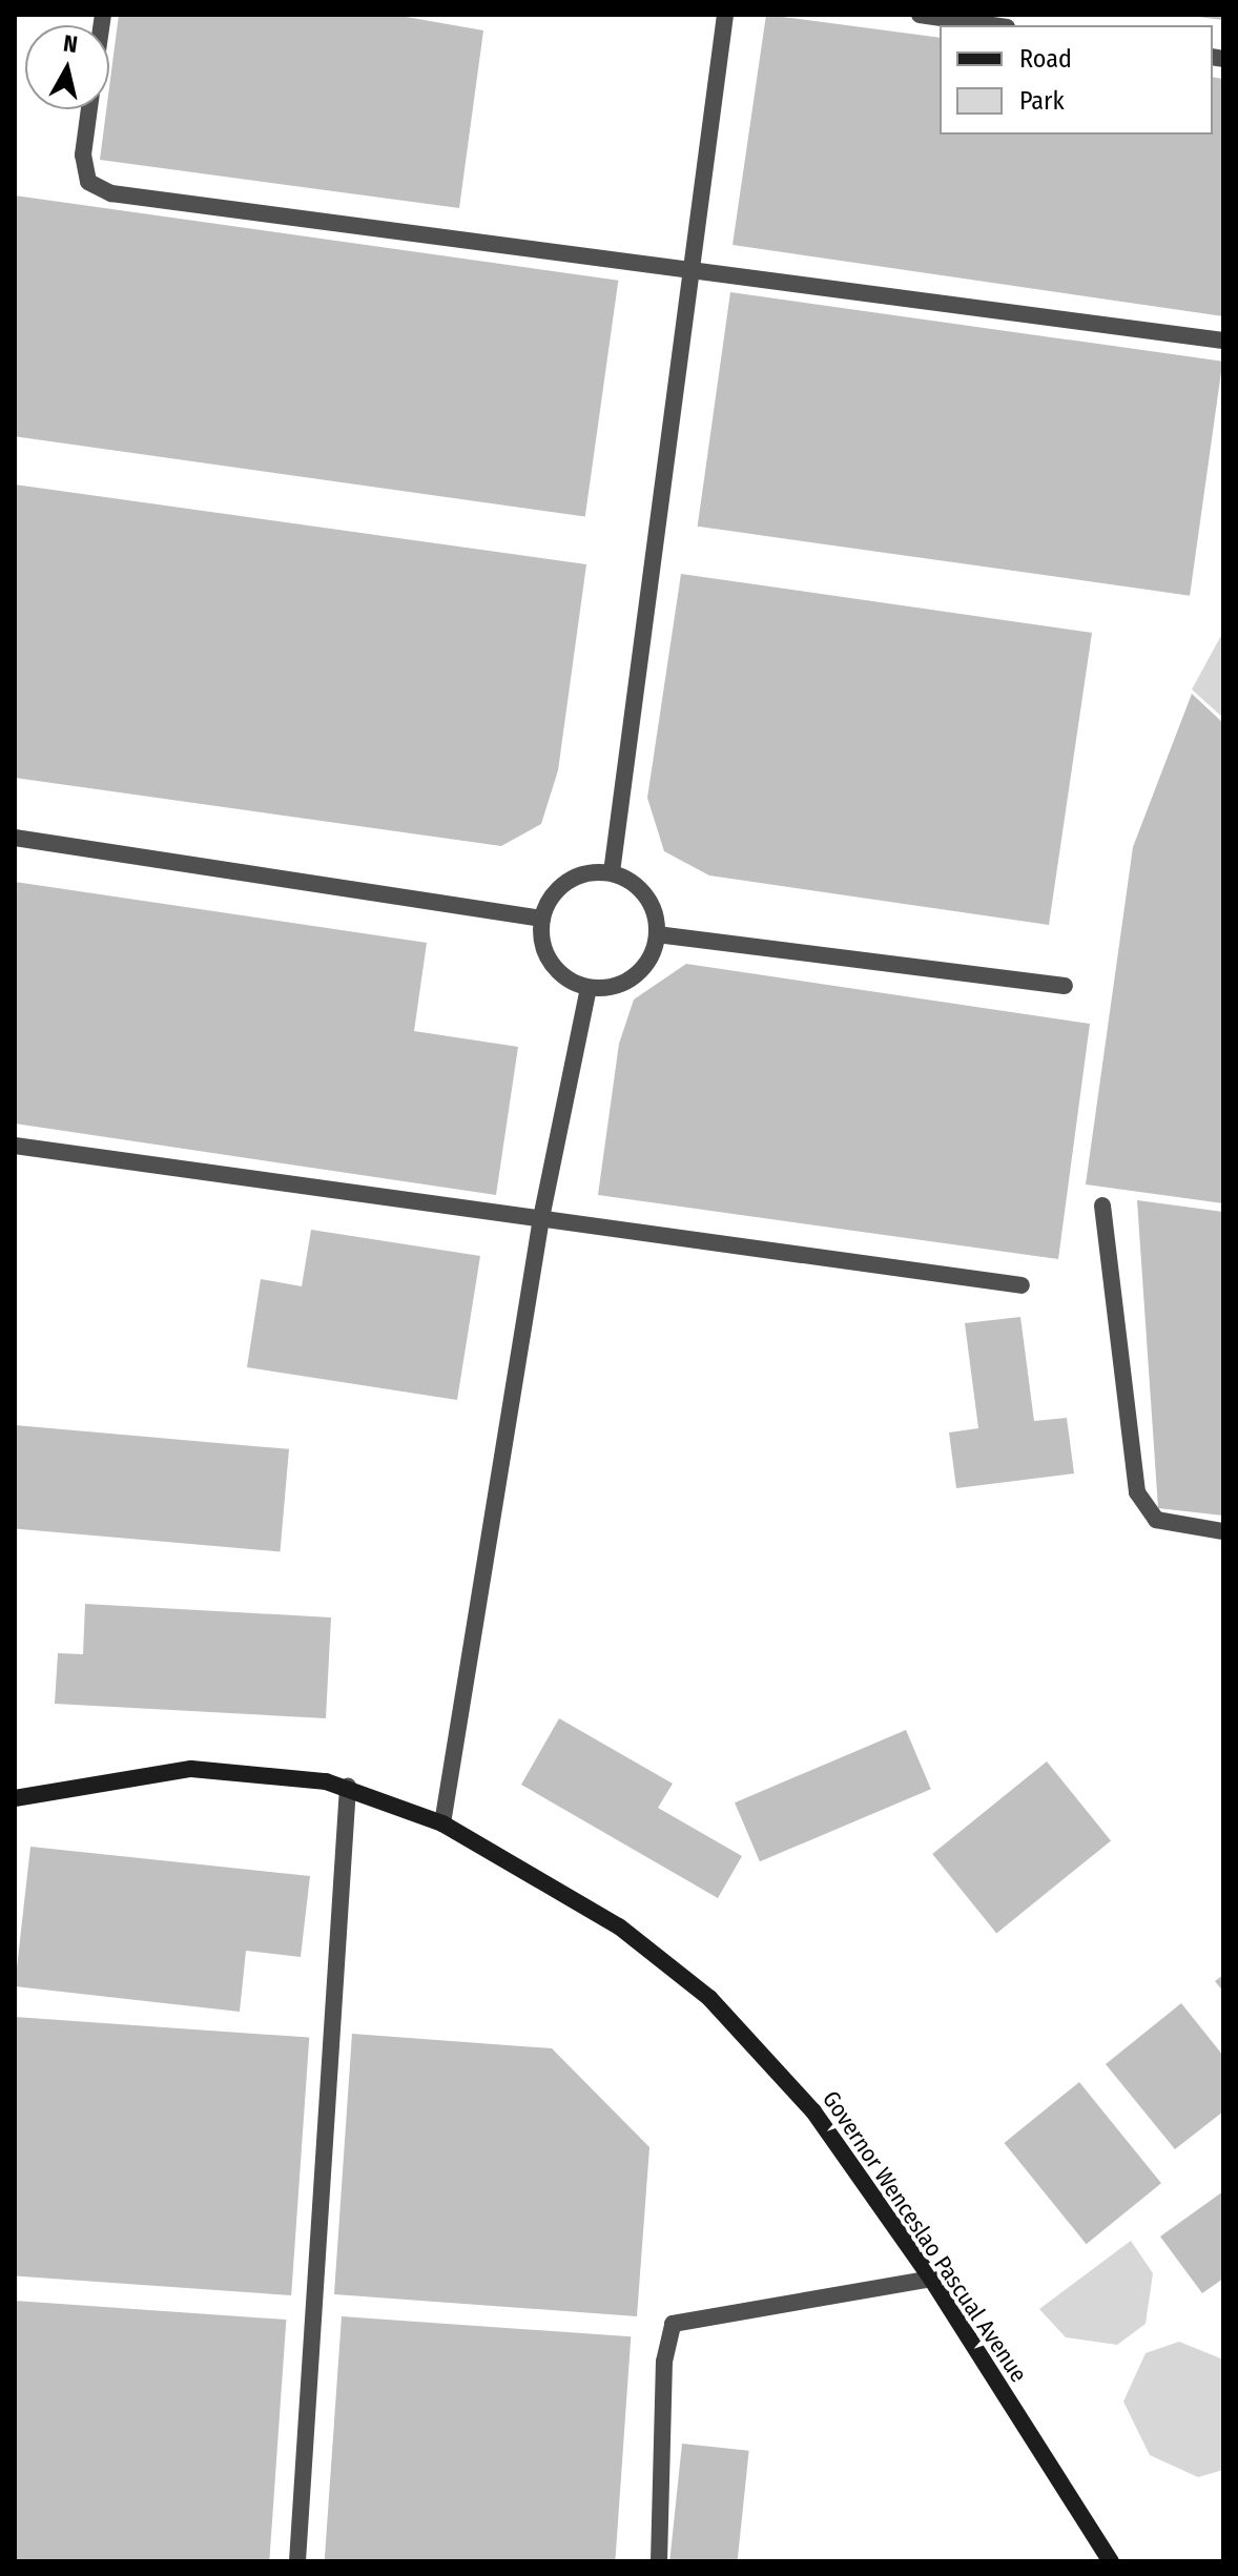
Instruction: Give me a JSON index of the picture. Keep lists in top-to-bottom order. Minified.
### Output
{"streets":{"main road":["Governor Wenceslao Pascual Avenue"]},"legend":["Road","Park"],"north":"top"}
